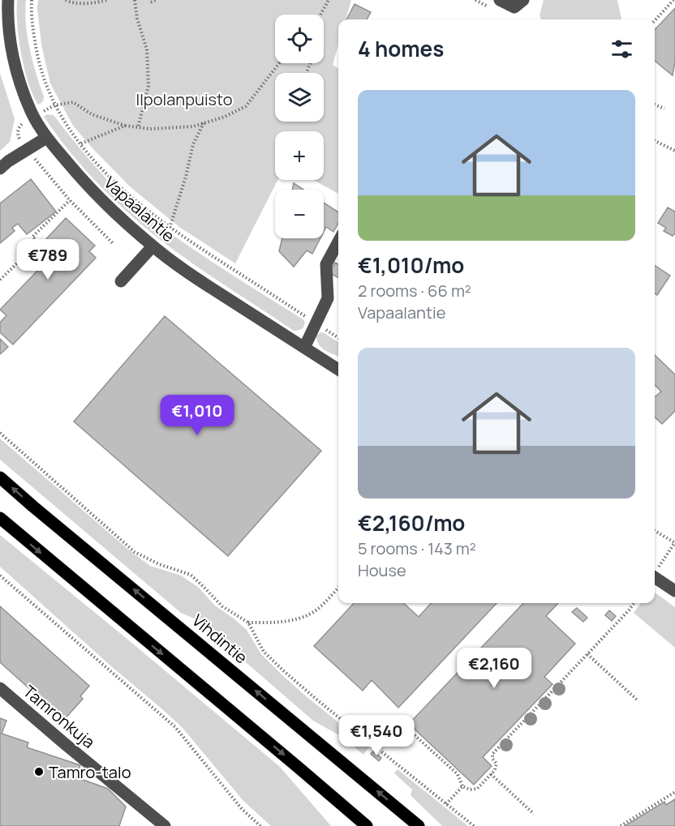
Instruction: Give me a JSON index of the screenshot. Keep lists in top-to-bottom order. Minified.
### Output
{"streets":{"main road":["Vihdintie"],"street":["Vapaalantie","Tamronkuja"]},"parks":["Ilpolanpuisto"],"places":["Tamro-talo"],"page":{"map_buttons":["+","−"],"heading":"4 homes","list":[{"name":"€1,010/mo","note":"2 rooms · 66 m² · Vapaalantie"},{"name":"€2,160/mo","note":"5 rooms · 143 m² · House"}],"price":["€789","€1,010","€2,160","€1,540"]}}
